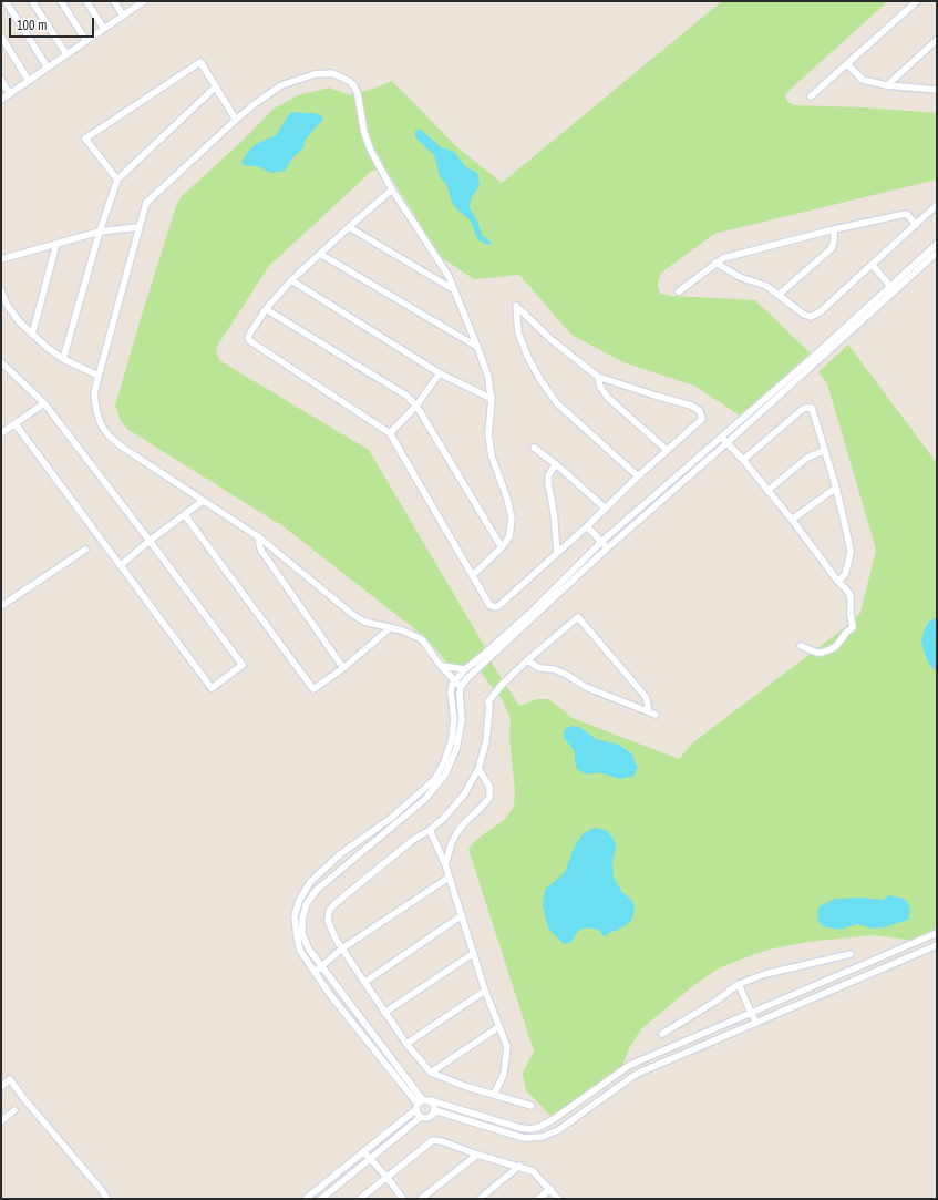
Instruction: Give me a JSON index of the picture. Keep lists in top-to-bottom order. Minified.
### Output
{"scale_bar":"100 m"}
